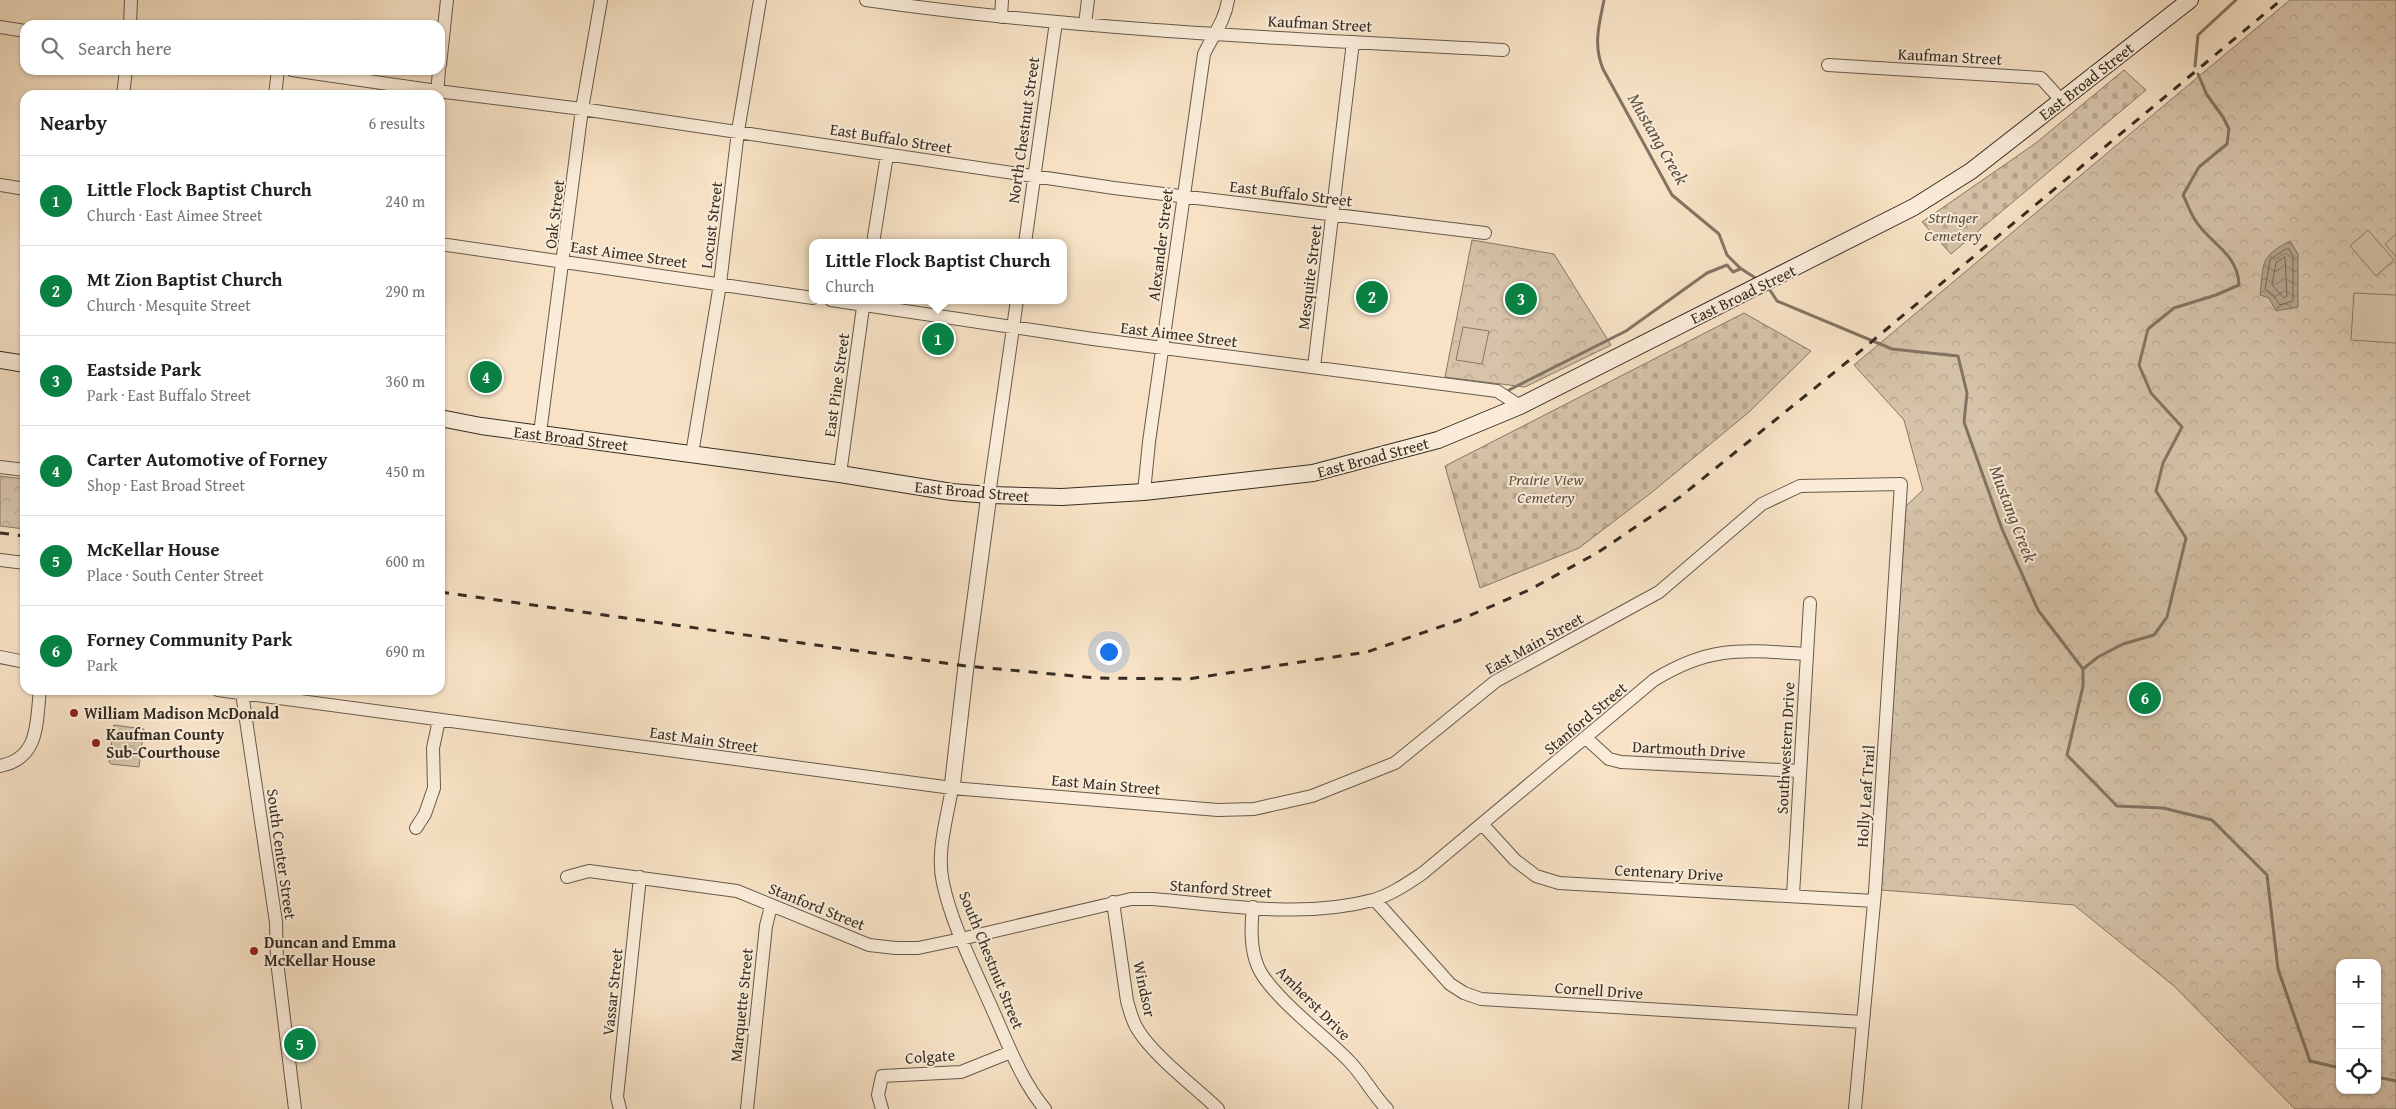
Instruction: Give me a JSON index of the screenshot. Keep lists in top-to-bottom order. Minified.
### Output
{"streets":{"main road":["East Broad Street"],"street":["Kaufman Street","North Chestnut Street","East Buffalo Street","Oak Street","Locust Street","Alexander Street","East Aimee Street","Mesquite Street","East Pine Street","East Main Street","Stanford Street","Southwestern Drive","Dartmouth Drive","Holly Leaf Trail","South Center Street","Centenary Drive","South Chestnut Street","Windsor","Cornell Drive","Vassar Street","Amherst Drive","Marquette Street","Colgate"]},"crossings":[["Kaufman Street","East Broad Street"],["Kaufman Street","North Chestnut Street"],["Kaufman Street","Alexander Street"],["Kaufman Street","Mesquite Street"],["East Broad Street","Oak Street"],["East Broad Street","Locust Street"],["East Broad Street","Alexander Street"],["East Broad Street","East Aimee Street"],["East Broad Street","East Pine Street"],["East Broad Street","South Chestnut Street"],["North Chestnut Street","East Buffalo Street"],["East Buffalo Street","Oak Street"],["East Buffalo Street","Locust Street"],["East Buffalo Street","Alexander Street"],["East Buffalo Street","Mesquite Street"],["Oak Street","East Aimee Street"],["Locust Street","East Aimee Street"],["Alexander Street","East Aimee Street"],["East Aimee Street","Mesquite Street"],["East Main Street","Holly Leaf Trail"],["East Main Street","South Chestnut Street"],["Stanford Street","Southwestern Drive"],["Stanford Street","Dartmouth Drive"],["Stanford Street","Centenary Drive"],["Stanford Street","South Chestnut Street"],["Stanford Street","Windsor"],["Stanford Street","Cornell Drive"],["Stanford Street","Vassar Street"],["Stanford Street","Amherst Drive"],["Stanford Street","Marquette Street"],["Southwestern Drive","Dartmouth Drive"],["Southwestern Drive","Centenary Drive"],["Holly Leaf Trail","Centenary Drive"],["Holly Leaf Trail","Cornell Drive"],["South Chestnut Street","Colgate"]],"water":["Mustang Creek"],"parks":["Stringer Cemetery","Prairie View Cemetery"],"places":["William Madison McDonald","Kaufman County Sub-Courthouse","Duncan and Emma McKellar House"],"page":{"search":"Search here","heading":["Nearby","6 results"],"list":[{"mark":"1","name":"Little Flock Baptist Church","note":"Church · East Aimee Street","value":"240 m"},{"mark":"2","name":"Mt Zion Baptist Church","note":"Church · Mesquite Street","value":"290 m"},{"mark":"3","name":"Eastside Park","note":"Park · East Buffalo Street","value":"360 m"},{"mark":"4","name":"Carter Automotive of Forney","note":"Shop · East Broad Street","value":"450 m"},{"mark":"5","name":"McKellar House","note":"Place · South Center Street","value":"600 m"},{"mark":"6","name":"Forney Community Park","note":"Park","value":"690 m"}],"popup":["Little Flock Baptist Church","Church"],"pins":["2","3","1","4","6","5"],"map_buttons":["+","−"]}}
